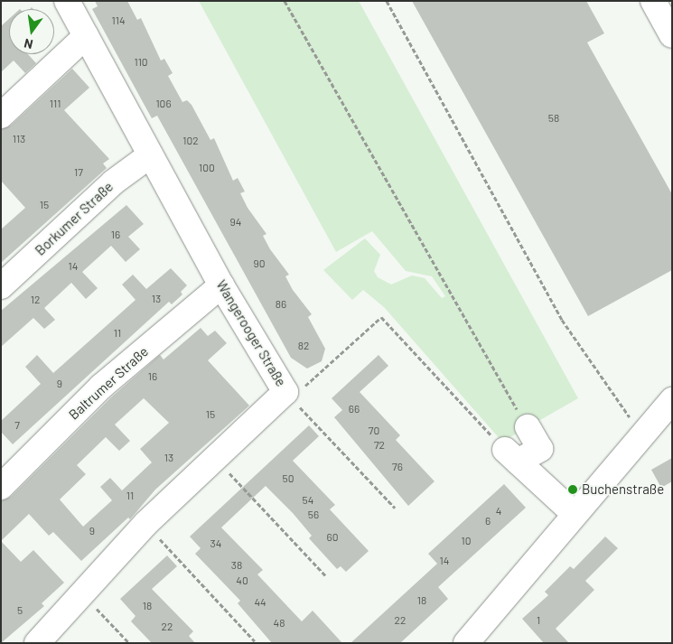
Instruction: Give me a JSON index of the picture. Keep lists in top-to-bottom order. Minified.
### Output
{"streets":{"street":["Borkumer Straße","Wangerooger Straße","Baltrumer Straße"]},"crossings":[["Borkumer Straße","Wangerooger Straße"],["Wangerooger Straße","Baltrumer Straße"]],"places":["Buchenstraße"],"house_numbers":["114","110","111","106","58","113","102","100","17","15","94","16","90","14","13","12","86","11","82","16","9","66","15","7","70","72","13","76","50","11","54","4","56","6","9","60","10","34","14","38","40","18","44","18","5","22","1","48","22"],"north":"bottom"}
